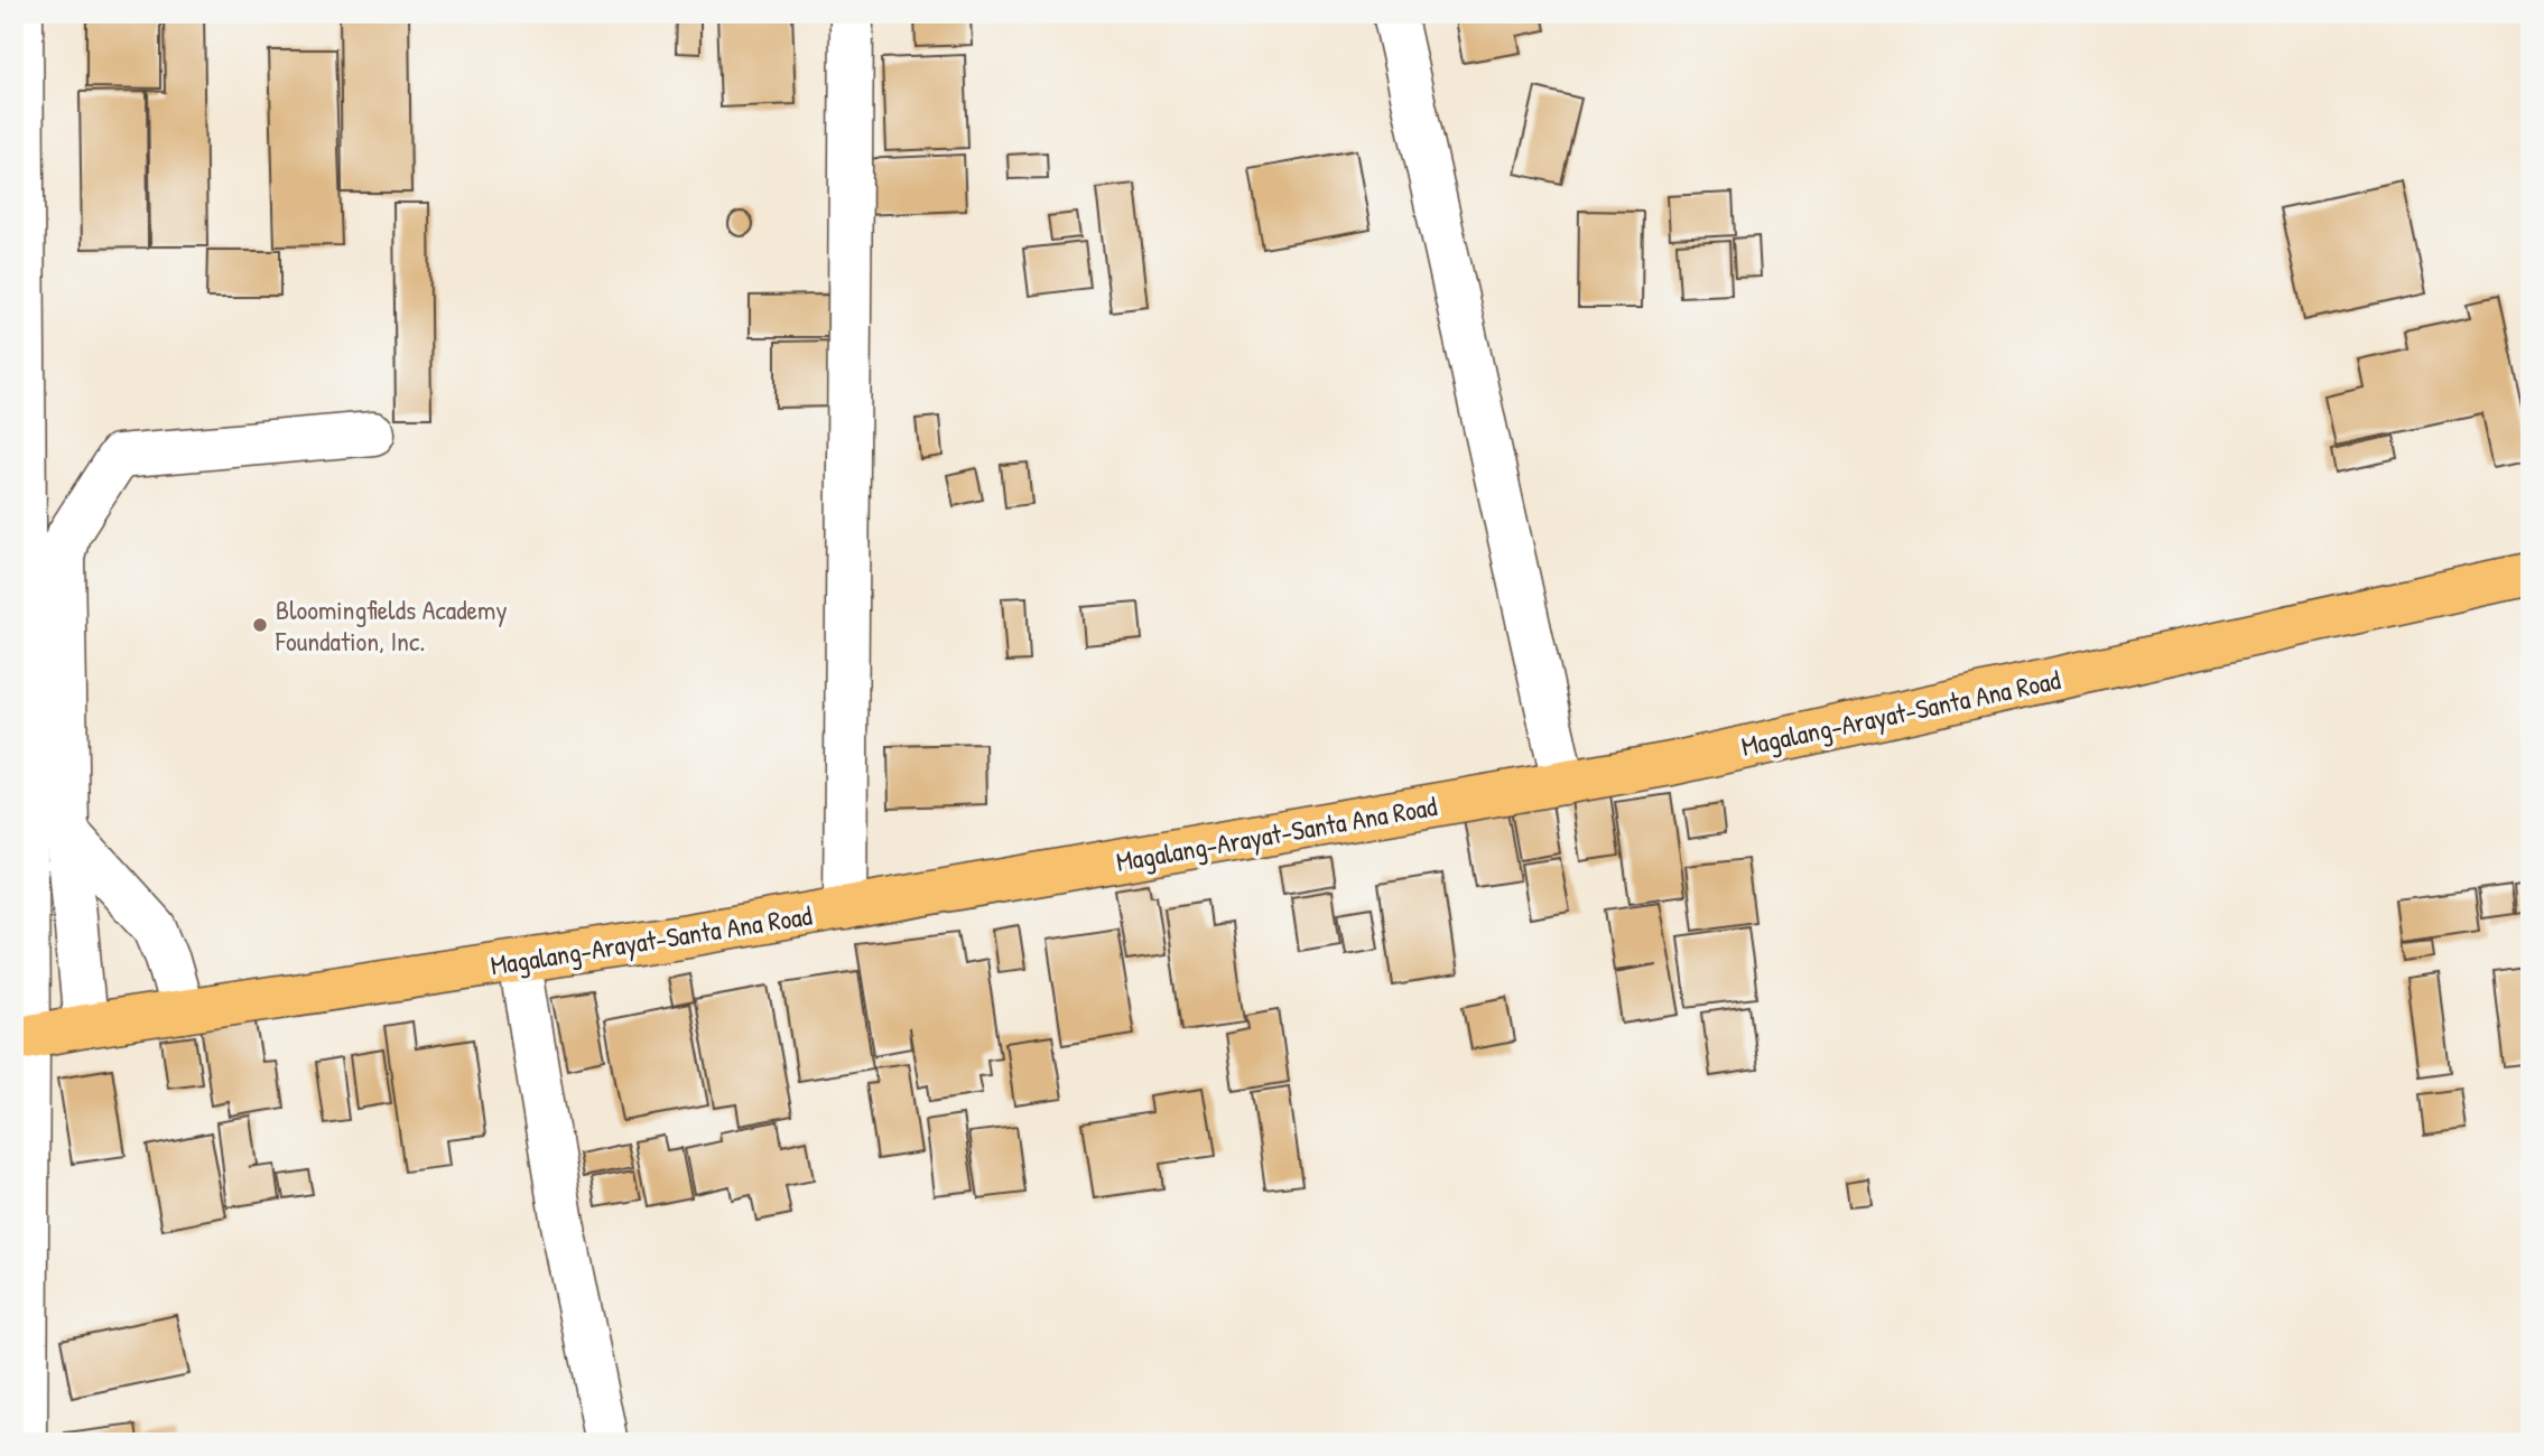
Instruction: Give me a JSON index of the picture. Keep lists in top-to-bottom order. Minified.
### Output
{"streets":{"main road":["Magalang-Arayat-Santa Ana Road"]},"places":["Bloomingfields Academy Foundation, Inc."]}
